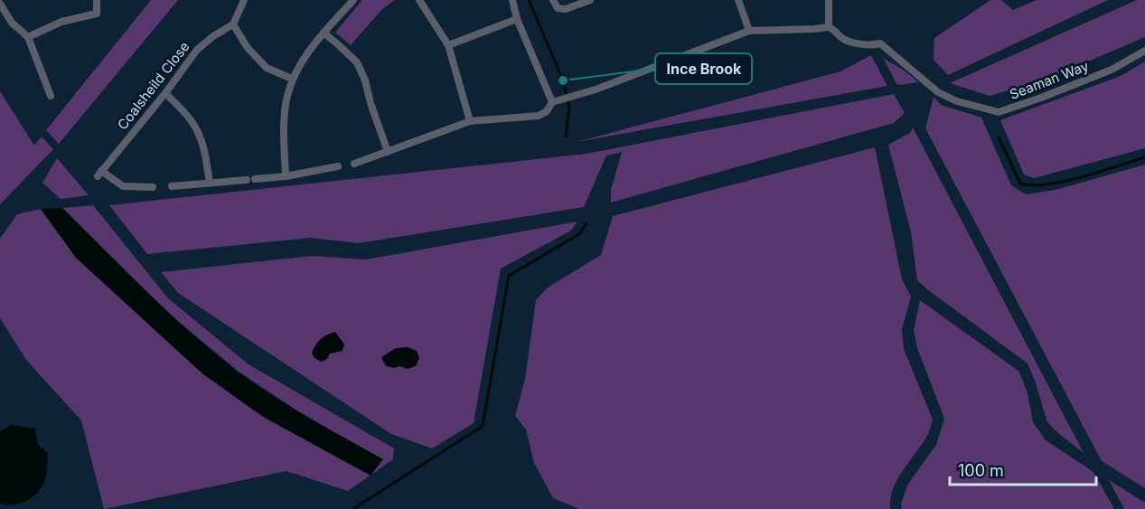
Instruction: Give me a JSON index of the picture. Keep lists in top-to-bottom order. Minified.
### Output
{"streets":{"street":["Seaman Way","Coalsheild Close"]},"places":["Ince Brook"],"scale_bar":"100 m"}
